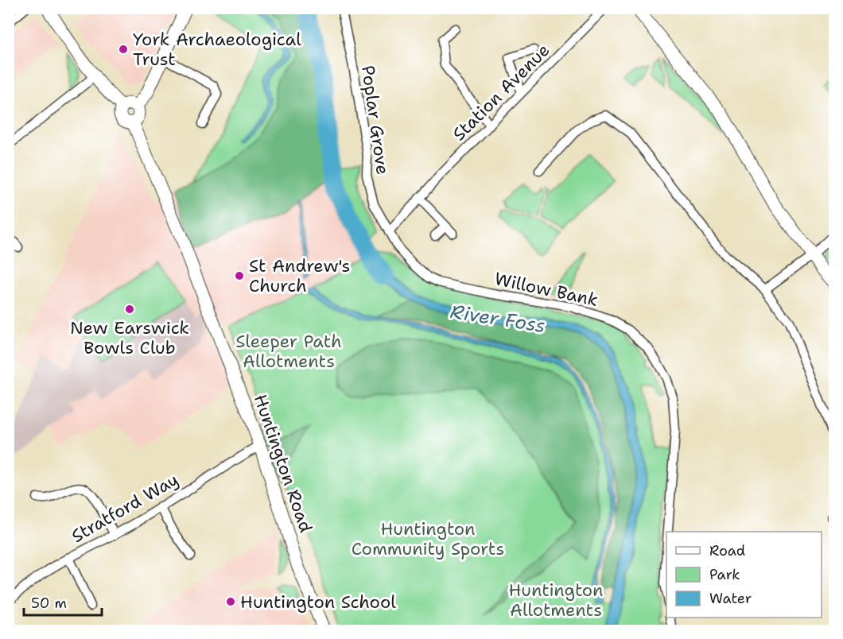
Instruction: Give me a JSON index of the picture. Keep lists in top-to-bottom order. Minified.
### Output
{"streets":{"street":["Station Avenue","Poplar Grove","Willow Bank","Huntington Road","Stratford Way"]},"crossings":[["Station Avenue","Poplar Grove"],["Station Avenue","Willow Bank"],["Poplar Grove","Willow Bank"],["Huntington Road","Stratford Way"]],"water":["River Foss"],"parks":["Sleeper Path Allotments","Huntington Community Sports","Huntington Allotments"],"places":["York Archaeological Trust","St Andrew's Church","New Earswick Bowls Club","Huntington School"],"legend":["Road","Park","Water"],"scale_bar":"50 m"}
